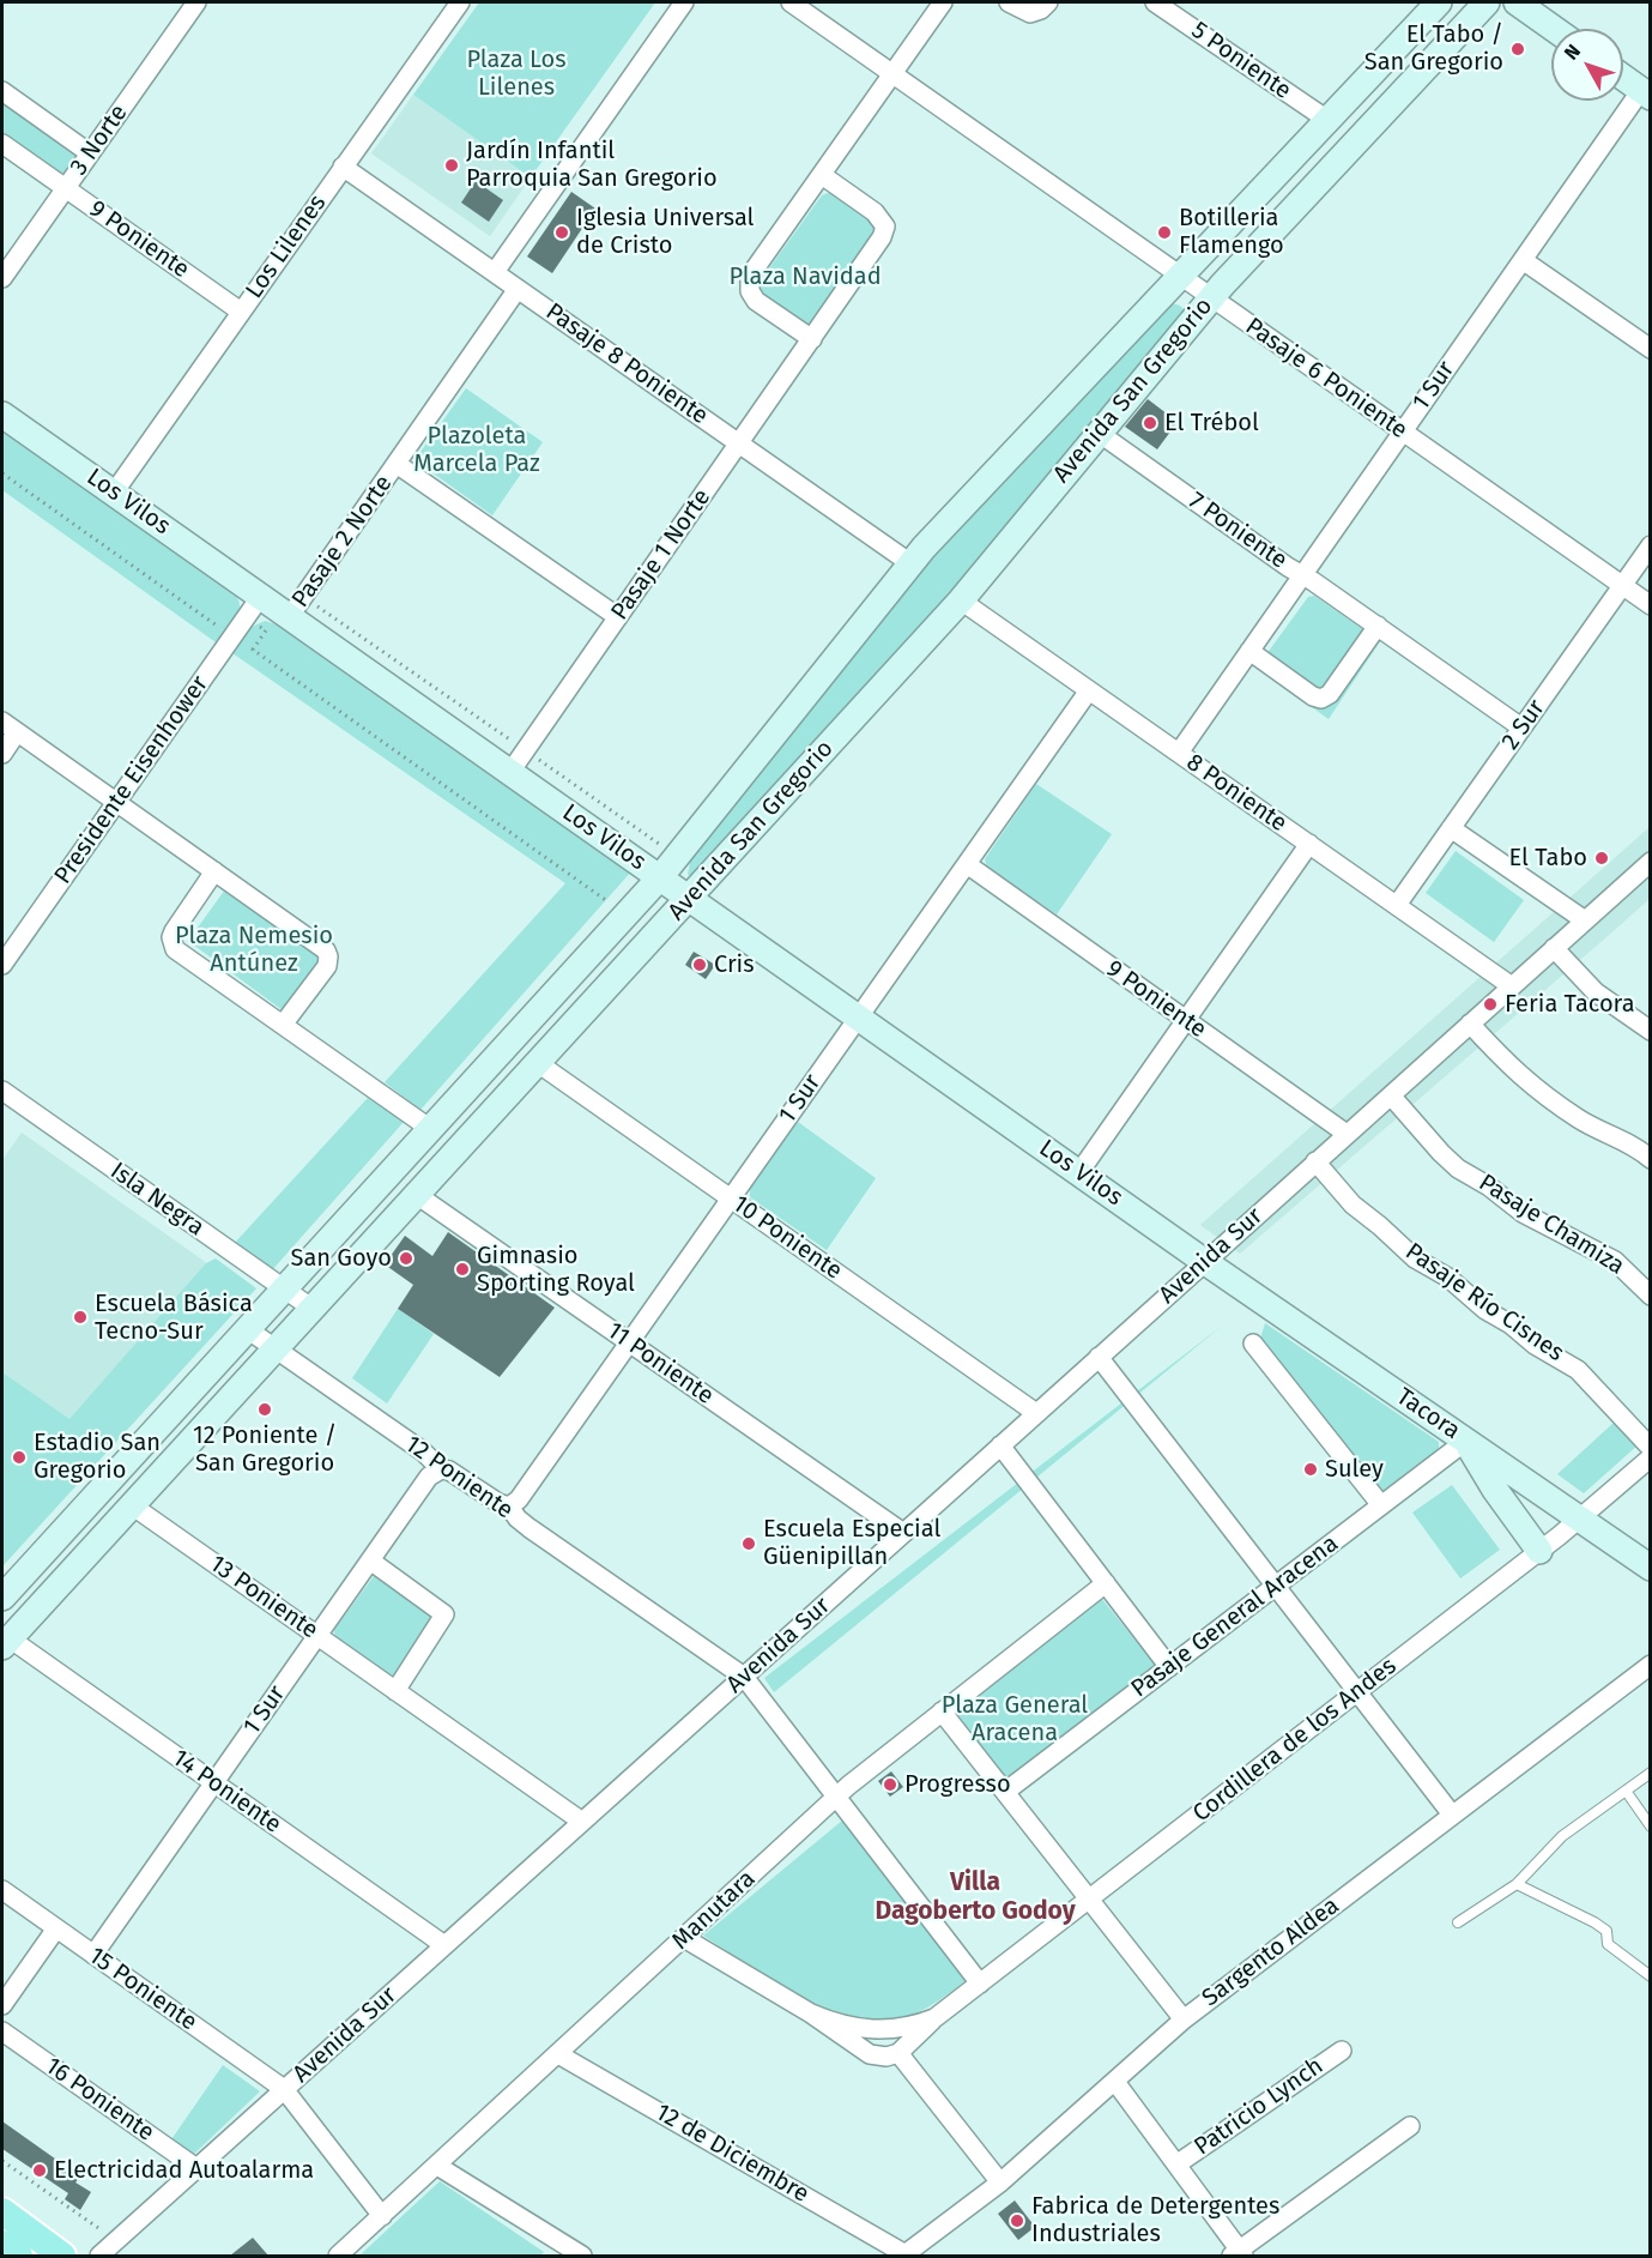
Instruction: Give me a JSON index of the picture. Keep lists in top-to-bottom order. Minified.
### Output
{"streets":{"main road":["Avenida San Gregorio","Los Vilos","Tacora"],"street":["5 Poniente","3 Norte","9 Poniente","Los Lilenes","Pasaje 8 Poniente","Pasaje 6 Poniente","1 Sur","7 Poniente","Pasaje 2 Norte","Pasaje 1 Norte","2 Sur","Presidente Eisenhower","8 Poniente","Isla Negra","Pasaje Chamiza","10 Poniente","Avenida Sur","Pasaje Río Cisnes","11 Poniente","12 Poniente","13 Poniente","Pasaje General Aracena","Cordillera de los Andes","14 Poniente","Manutara","Sargento Aldea","15 Poniente","16 Poniente","Patricio Lynch","12 de Diciembre"]},"crossings":[["5 Poniente","Avenida San Gregorio"],["3 Norte","9 Poniente"],["9 Poniente","Los Lilenes"],["9 Poniente","1 Sur"],["9 Poniente","Avenida Sur"],["Los Lilenes","Pasaje 8 Poniente"],["Los Lilenes","Los Vilos"],["Pasaje 8 Poniente","Avenida San Gregorio"],["Pasaje 8 Poniente","Pasaje 2 Norte"],["Pasaje 8 Poniente","Pasaje 1 Norte"],["Pasaje 6 Poniente","1 Sur"],["Pasaje 6 Poniente","Avenida San Gregorio"],["Pasaje 6 Poniente","2 Sur"],["1 Sur","Los Vilos"],["1 Sur","7 Poniente"],["1 Sur","8 Poniente"],["1 Sur","10 Poniente"],["1 Sur","11 Poniente"],["1 Sur","12 Poniente"],["1 Sur","13 Poniente"],["1 Sur","14 Poniente"],["1 Sur","15 Poniente"],["Avenida San Gregorio","Los Vilos"],["Avenida San Gregorio","7 Poniente"],["Avenida San Gregorio","8 Poniente"],["Avenida San Gregorio","Isla Negra"],["Avenida San Gregorio","10 Poniente"],["Avenida San Gregorio","11 Poniente"],["Avenida San Gregorio","12 Poniente"],["Avenida San Gregorio","13 Poniente"],["Avenida San Gregorio","14 Poniente"],["Los Vilos","Pasaje 2 Norte"],["Los Vilos","Pasaje 1 Norte"],["Los Vilos","Presidente Eisenhower"],["Los Vilos","Avenida Sur"],["Los Vilos","Tacora"],["7 Poniente","2 Sur"],["2 Sur","8 Poniente"],["8 Poniente","Avenida Sur"],["Pasaje Chamiza","Avenida Sur"],["10 Poniente","Avenida Sur"],["Avenida Sur","Pasaje Río Cisnes"],["Avenida Sur","11 Poniente"],["Avenida Sur","Tacora"],["Avenida Sur","12 Poniente"],["Avenida Sur","13 Poniente"],["Avenida Sur","14 Poniente"],["Avenida Sur","15 Poniente"],["Avenida Sur","16 Poniente"],["Tacora","Pasaje General Aracena"],["Tacora","Cordillera de los Andes"],["12 Poniente","Cordillera de los Andes"],["12 Poniente","Manutara"],["Manutara","15 Poniente"],["Manutara","12 de Diciembre"],["Sargento Aldea","12 de Diciembre"]],"districts":["Villa Dagoberto Godoy"],"parks":["Plaza Los Lilenes","Plaza Navidad","Plazoleta Marcela Paz","Plaza Nemesio Antúnez","Plaza General Aracena"],"places":["El Tabo / San Gregorio","Jardín Infantil Parroquia San Gregorio","Iglesia Universal de Cristo","Botilleria Flamengo","El Trébol","El Tabo","Cris","Feria Tacora","San Goyo","Gimnasio Sporting Royal","Escuela Básica Tecno-Sur","12 Poniente / San Gregorio","Estadio San Gregorio","Suley","Escuela Especial Güenipillan","Progresso","Electricidad Autoalarma","Fabrica de Detergentes Industriales"],"north":"top left"}
